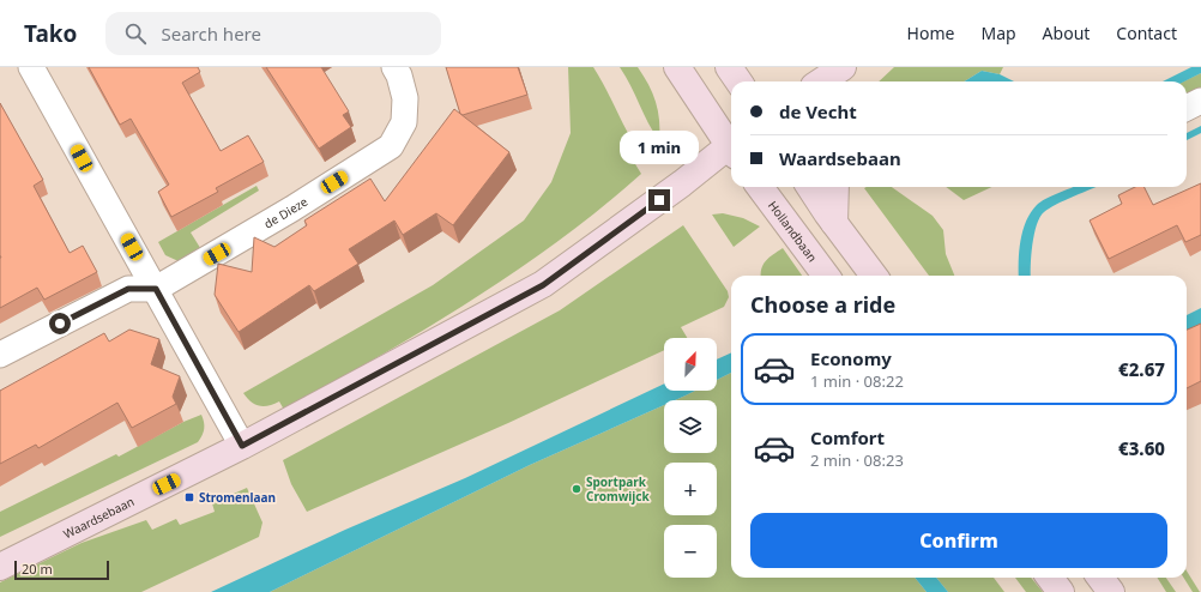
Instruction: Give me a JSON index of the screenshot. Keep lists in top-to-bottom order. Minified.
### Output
{"streets":{"street":["de Dieze","Hollandbaan","Waardsebaan"]},"places":{"other":["Sportpark Cromwijck"],"transit":["Stromenlaan"]},"scale_bar":"20 m","north":"top right","page":{"header":"Tako","search":"Search here","nav":["Home","Map","About","Contact"],"banner":["de Vecht","Waardsebaan"],"bubble":"1 min","heading":"Choose a ride","list":[{"name":"Economy","note":"1 min · 08:22","value":"€2.67"},{"name":"Comfort","note":"2 min · 08:23","value":"€3.60"}],"map_buttons":["+","−"],"buttons":"Confirm","scale":"20 m"}}
